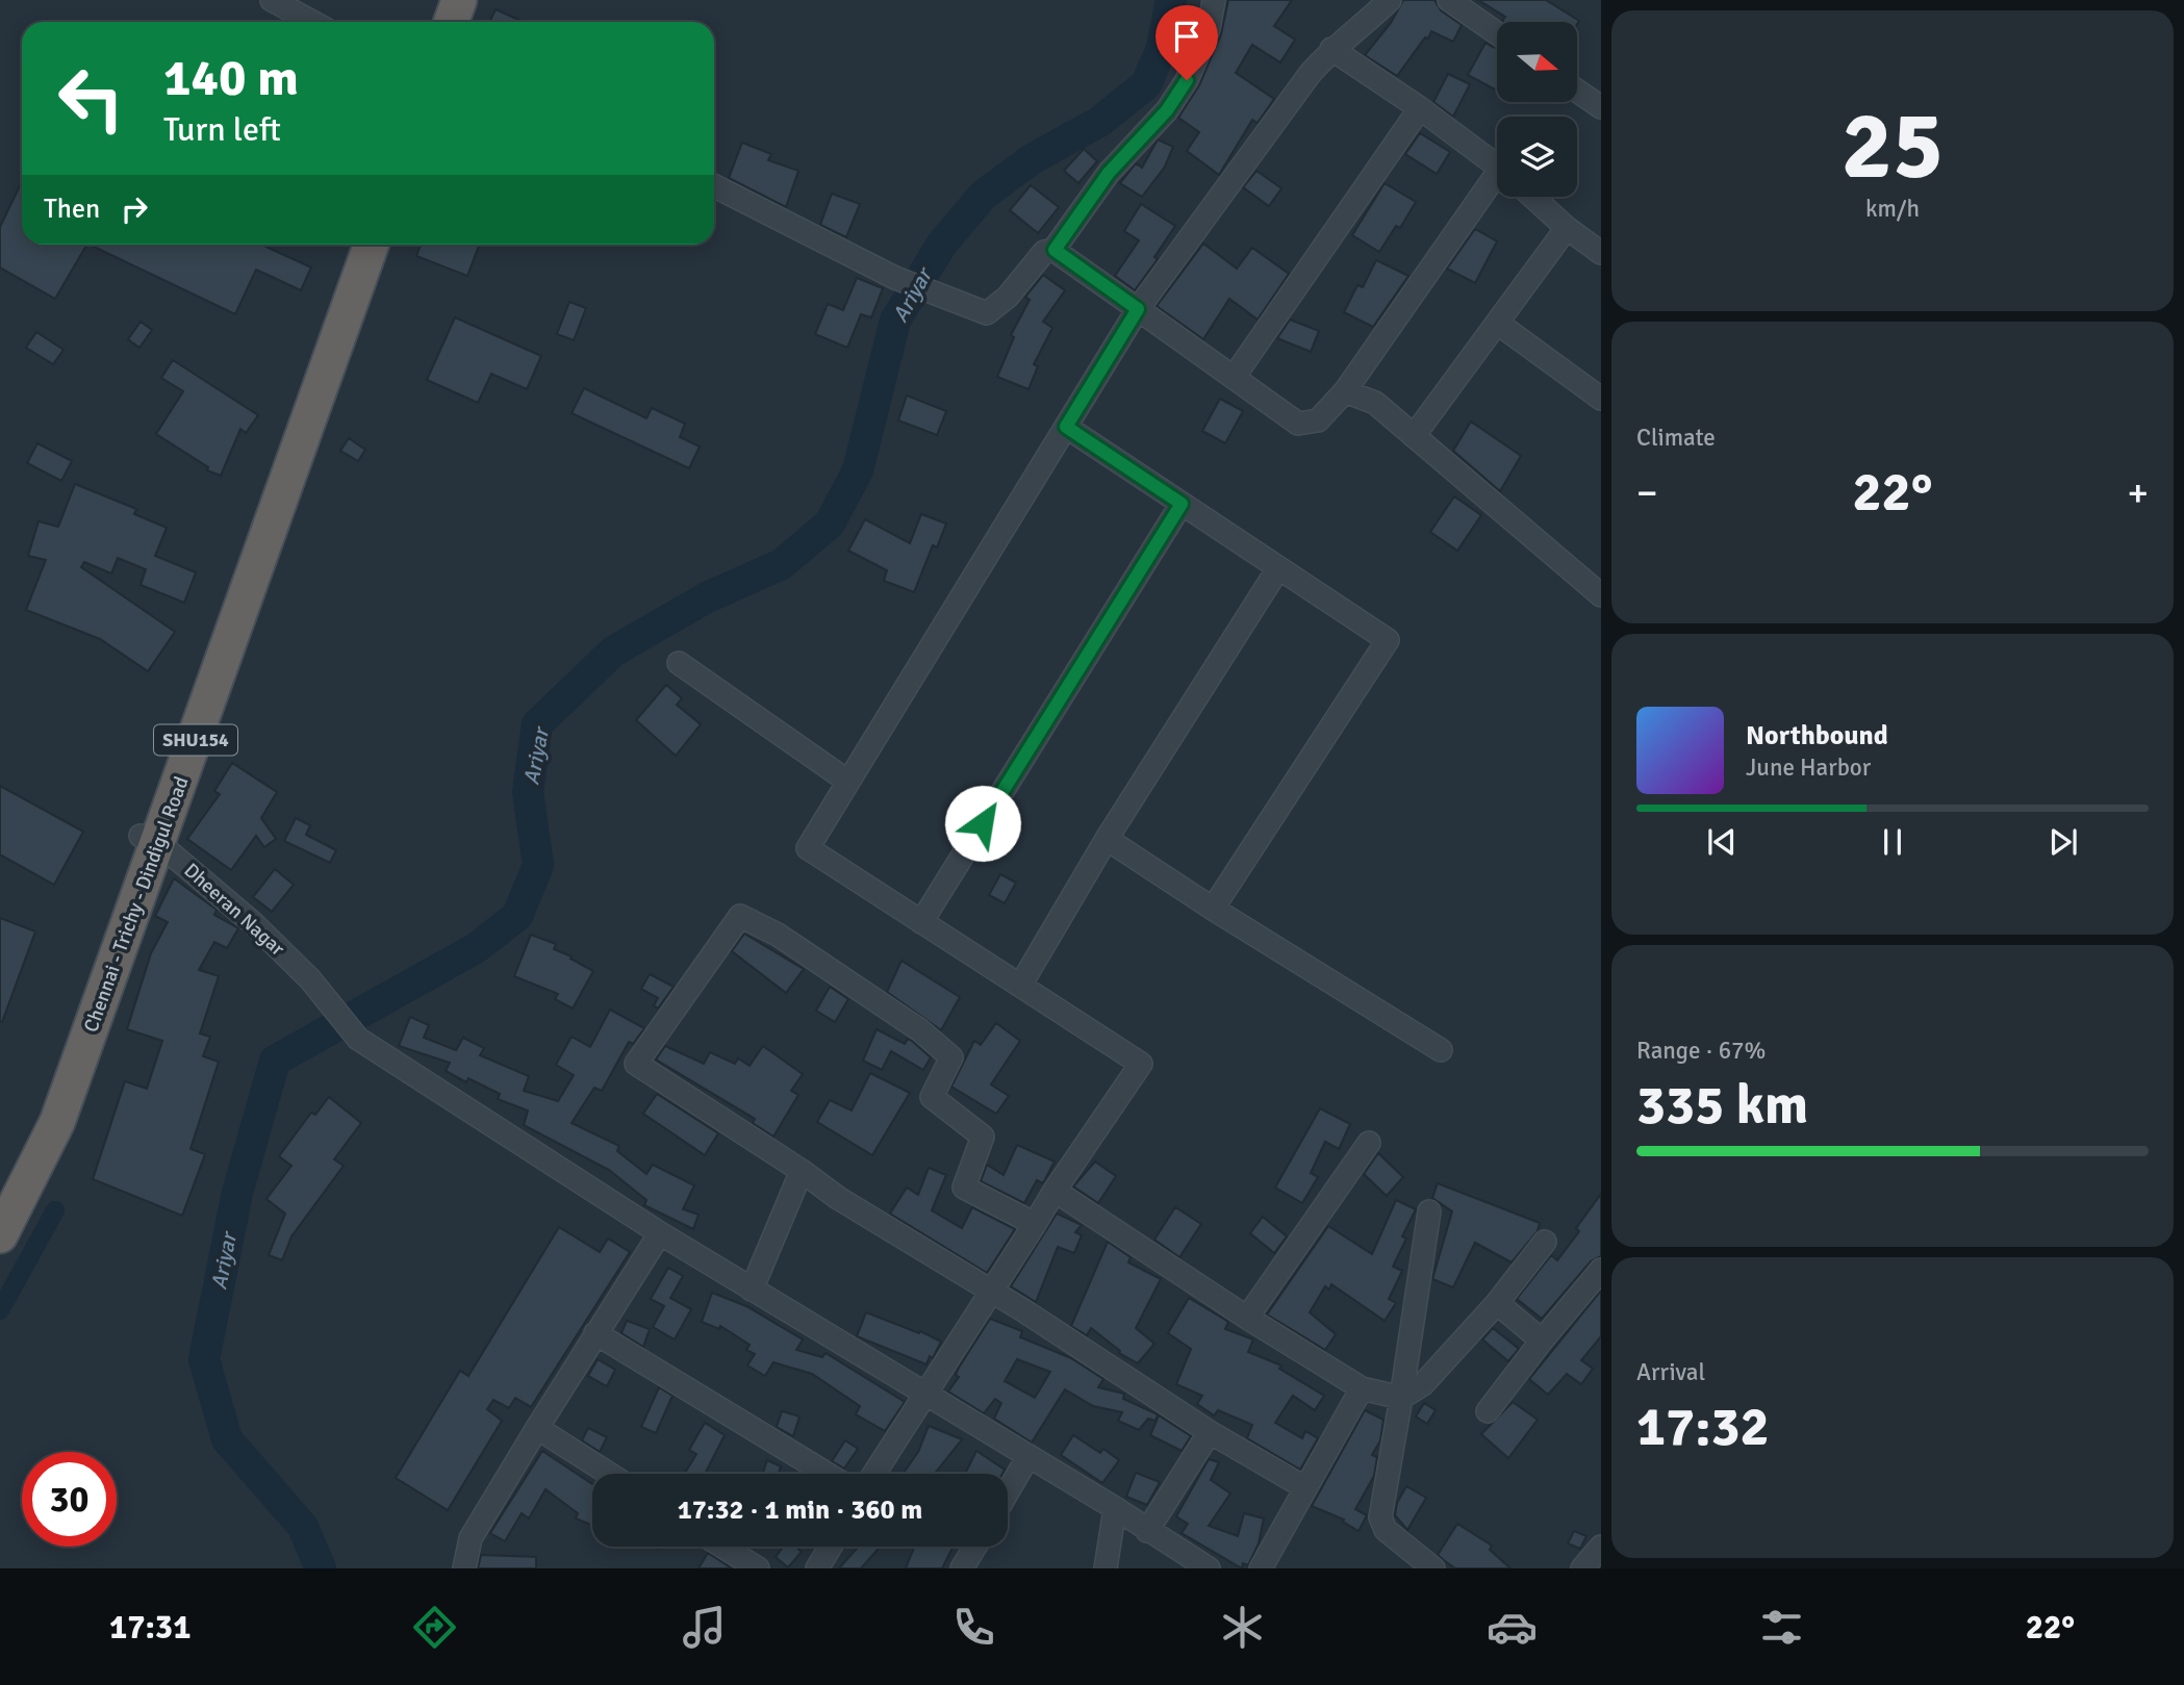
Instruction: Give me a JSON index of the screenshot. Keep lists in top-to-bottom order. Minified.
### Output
{"streets":{"highway":["SHU154","Chennai - Trichy - Dindigul Road"],"street":["Dheeran Nagar"]},"crossings":[["Chennai - Trichy - Dindigul Road","Dheeran Nagar"]],"water":["Ariyar"],"north":"right","page":{"tile":[["25","km/h"],"Climate",["Range · 67%","335 km"],["Arrival","17:32"]],"turn":["140 m","Turn left"],"then":"Then","heat":["−","22°","+"],"song":["Northbound","June Harbor"],"limit":"30","trip":"17:32 · 1 min · 360 m","tabs":["17:31","22°"]}}
